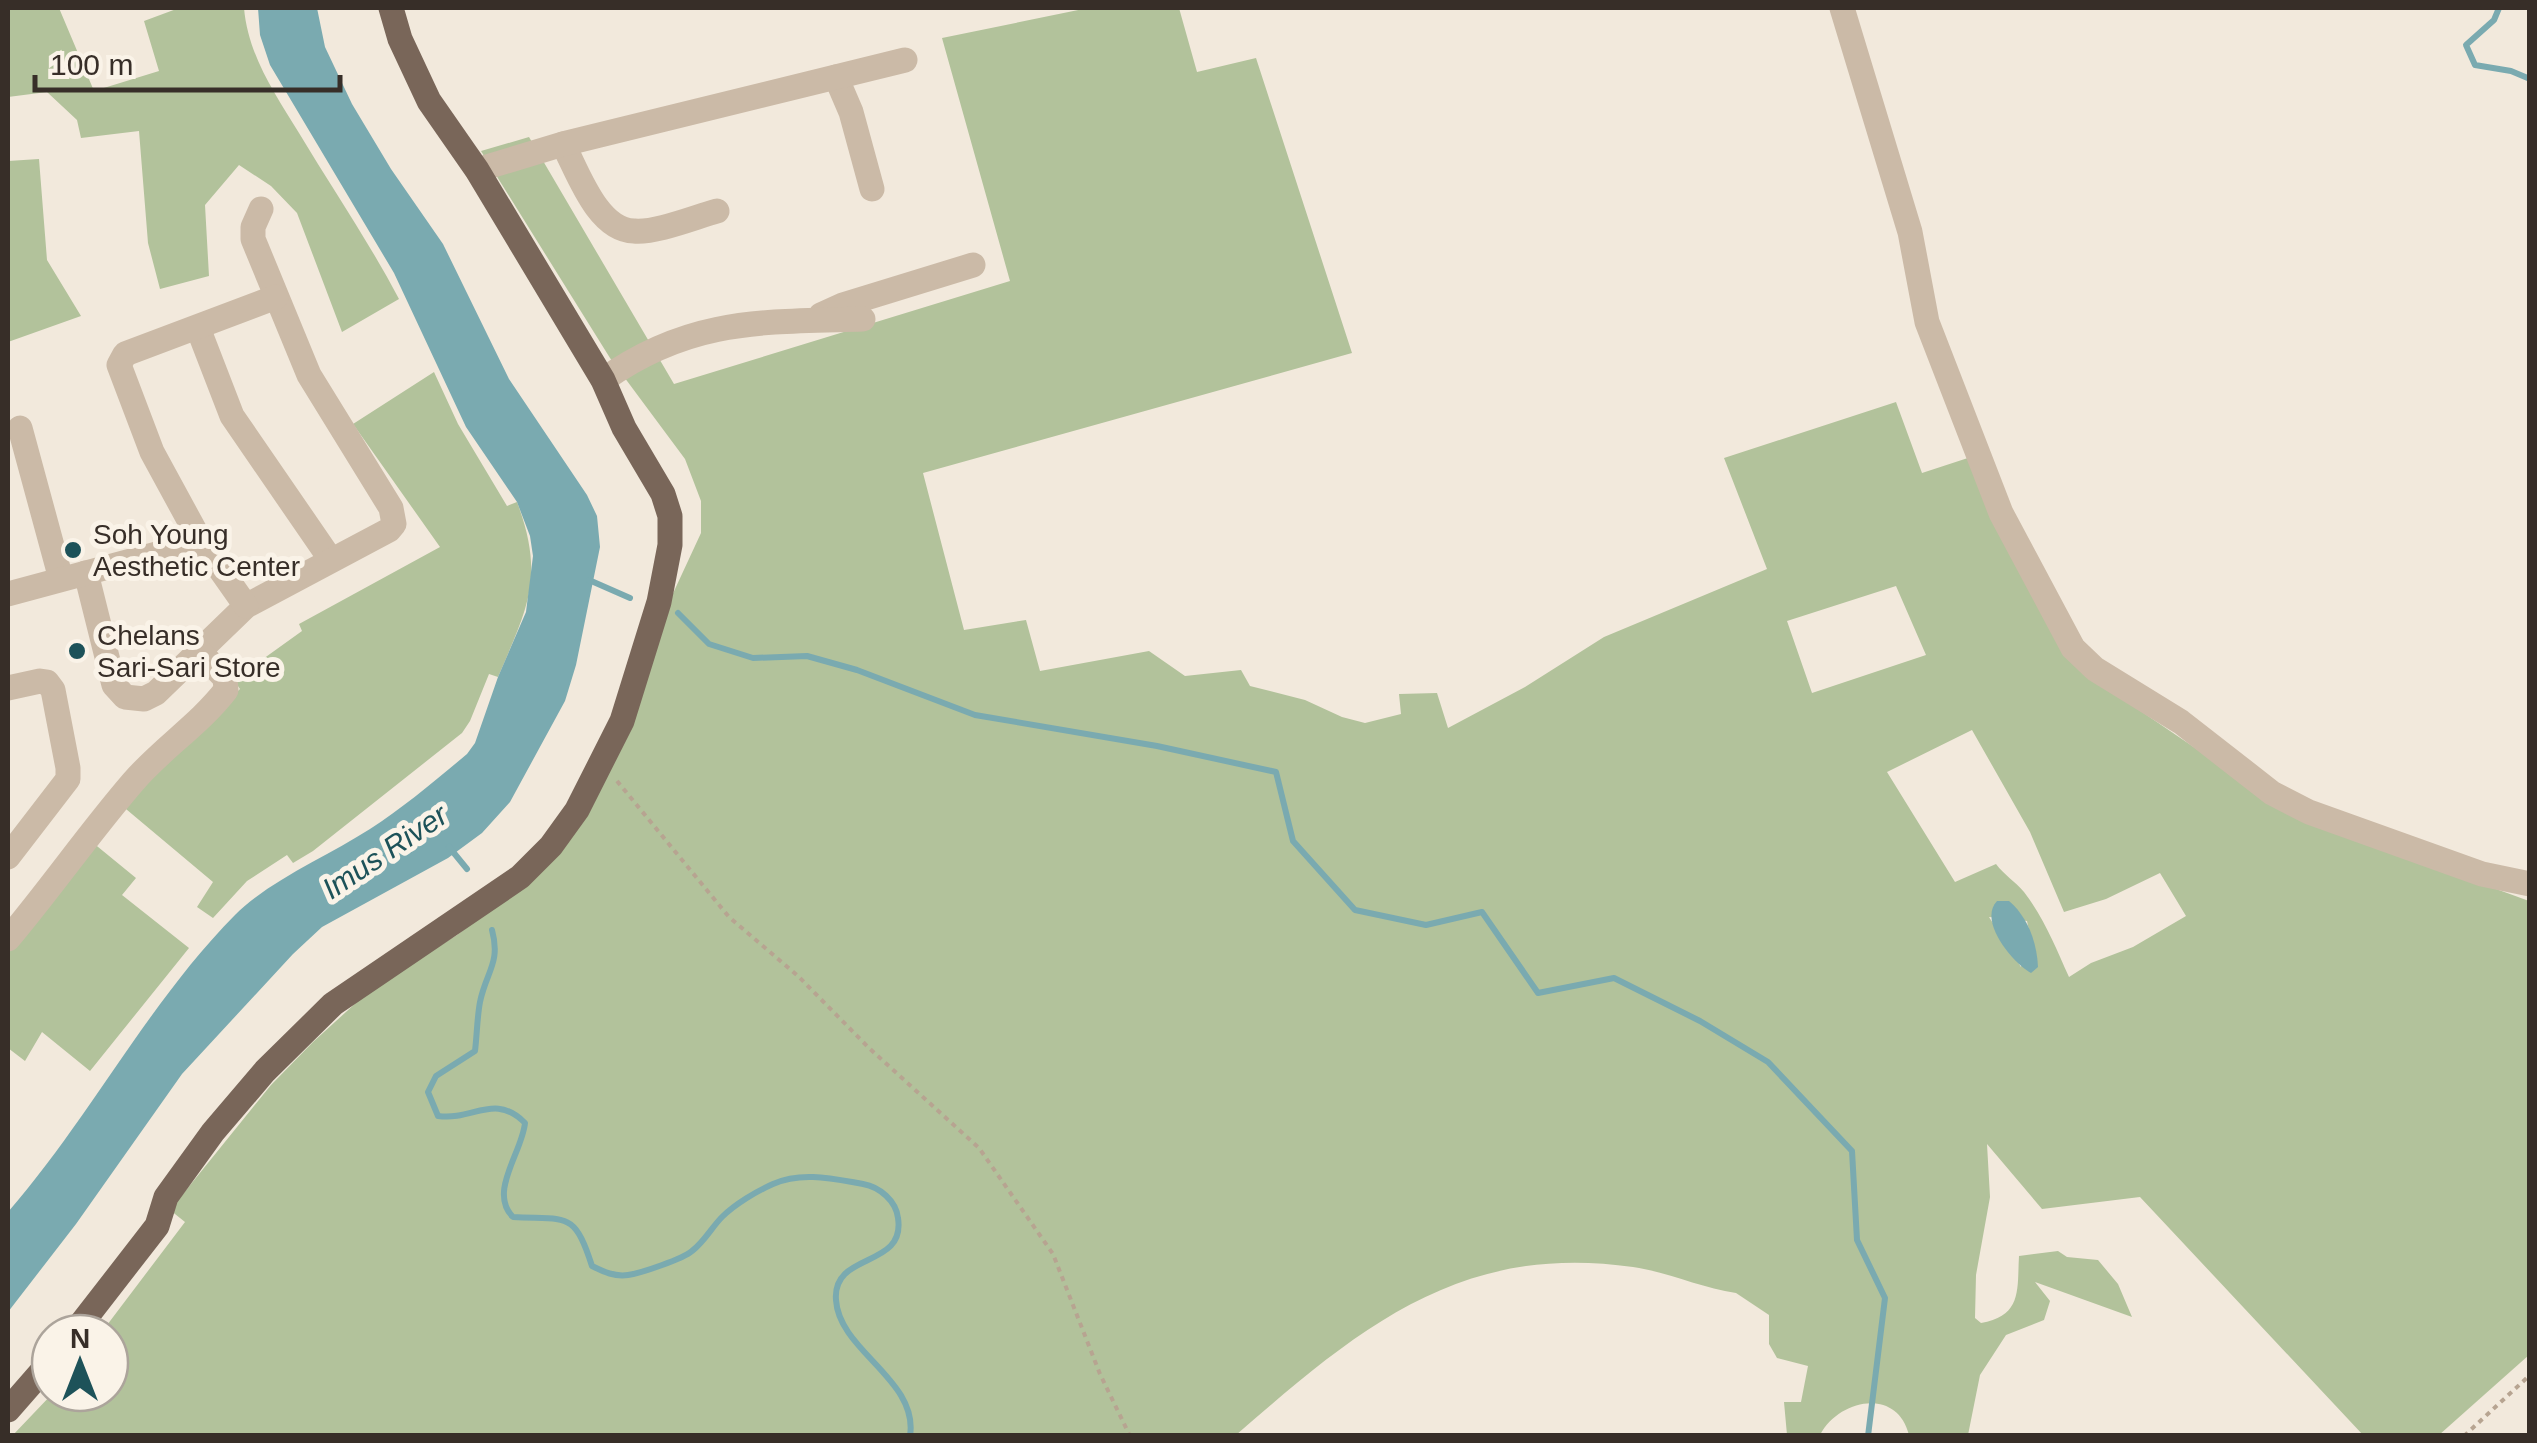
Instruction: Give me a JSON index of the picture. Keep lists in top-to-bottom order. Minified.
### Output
{"water":["Imus River"],"places":["Soh Young Aesthetic Center","Chelans Sari-Sari Store"],"scale_bar":"100 m","north":"top"}
